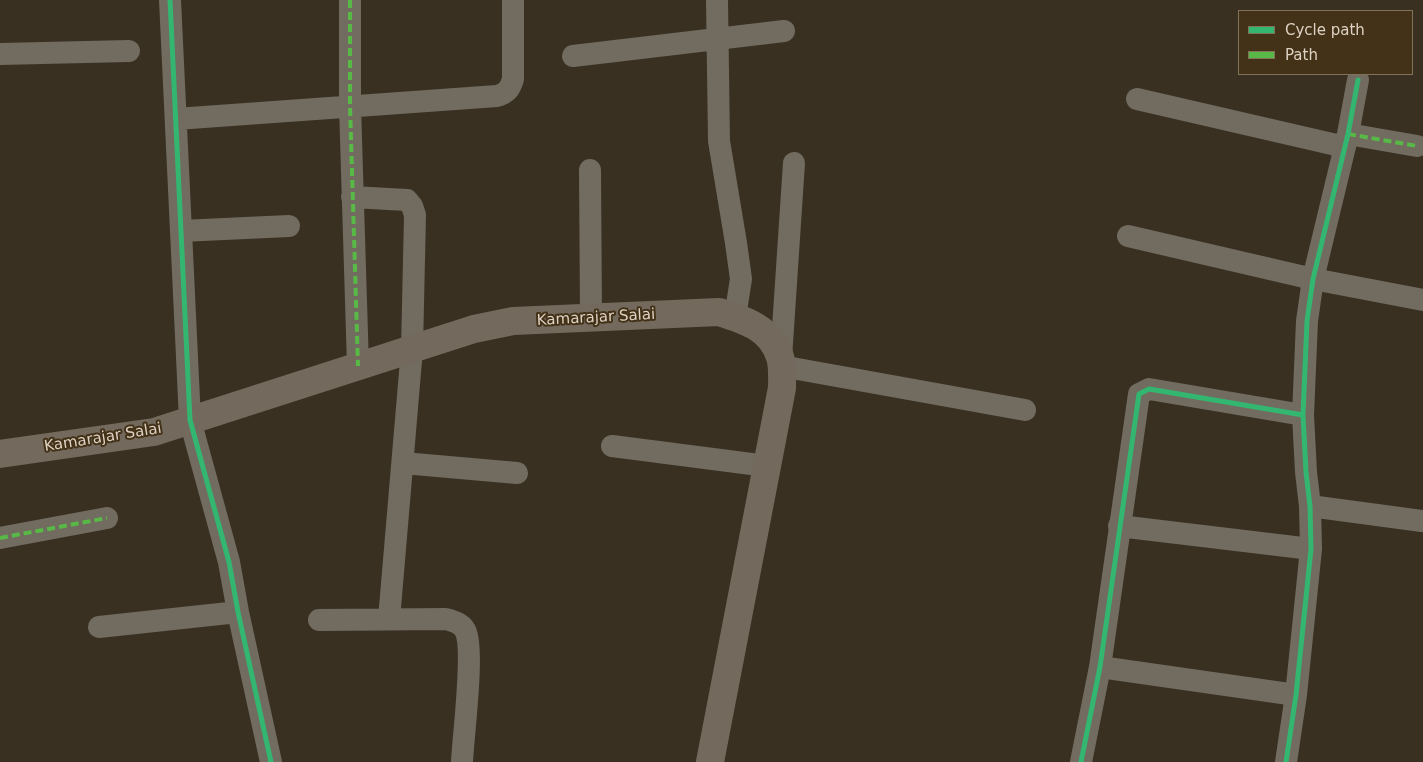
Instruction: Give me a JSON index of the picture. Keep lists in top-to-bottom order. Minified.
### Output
{"streets":{"main road":["Kamarajar Salai"]},"legend":["Cycle path","Path"]}
